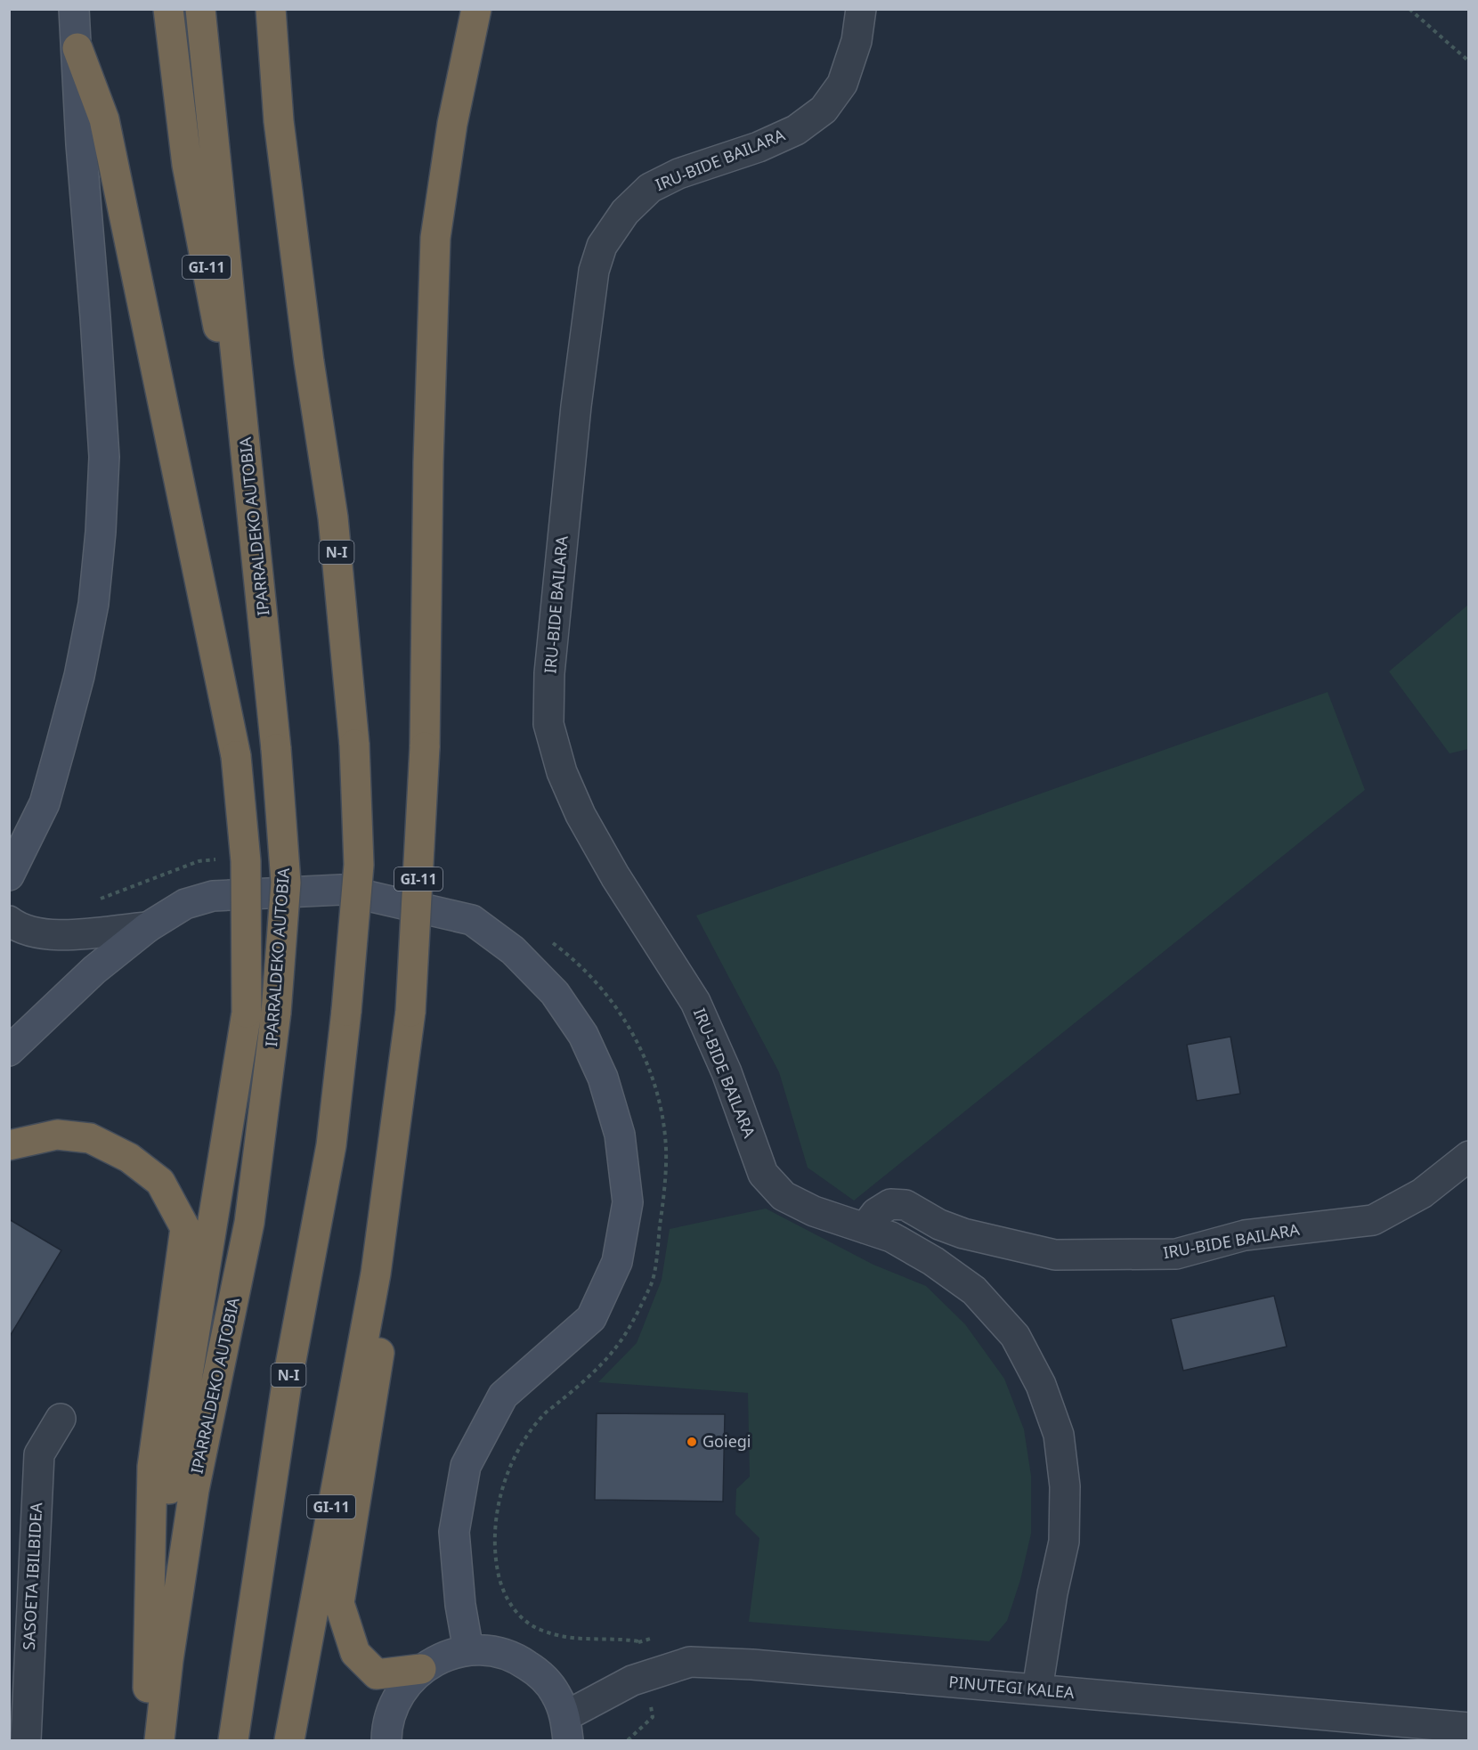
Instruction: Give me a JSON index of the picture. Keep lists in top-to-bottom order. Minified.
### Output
{"streets":{"highway":["GI-11","IPARRALDEKO AUTOBIA","N-I"],"street":["IRU-BIDE BAILARA","SASOETA IBILBIDEA","PINUTEGI KALEA"]},"crossings":[["IRU-BIDE BAILARA","PINUTEGI KALEA"],["GI-11","IPARRALDEKO AUTOBIA"]],"places":["Goiegi"]}
